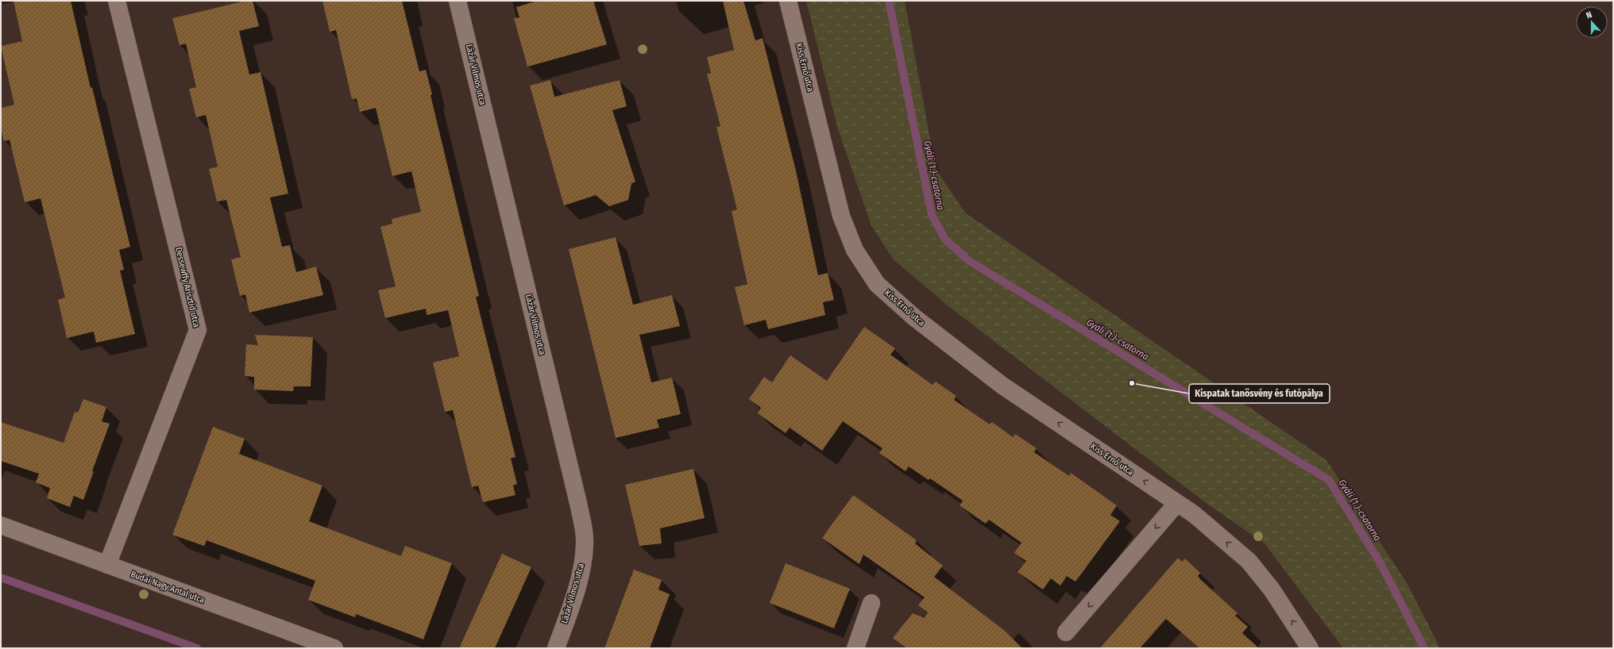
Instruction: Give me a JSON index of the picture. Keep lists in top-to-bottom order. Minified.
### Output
{"streets":{"street":["Kiss Ernő utca","Lázár Vilmos utca","Dessewffy Arisztid utca","Budai Nagy Antal utca"]},"crossings":[["Dessewffy Arisztid utca","Budai Nagy Antal utca"]],"one_way":["Kiss Ernő utca"],"water":["Gyáli (1.)-csatorna"],"places":["Kispatak tanösvény és futópálya"],"north":"top"}
